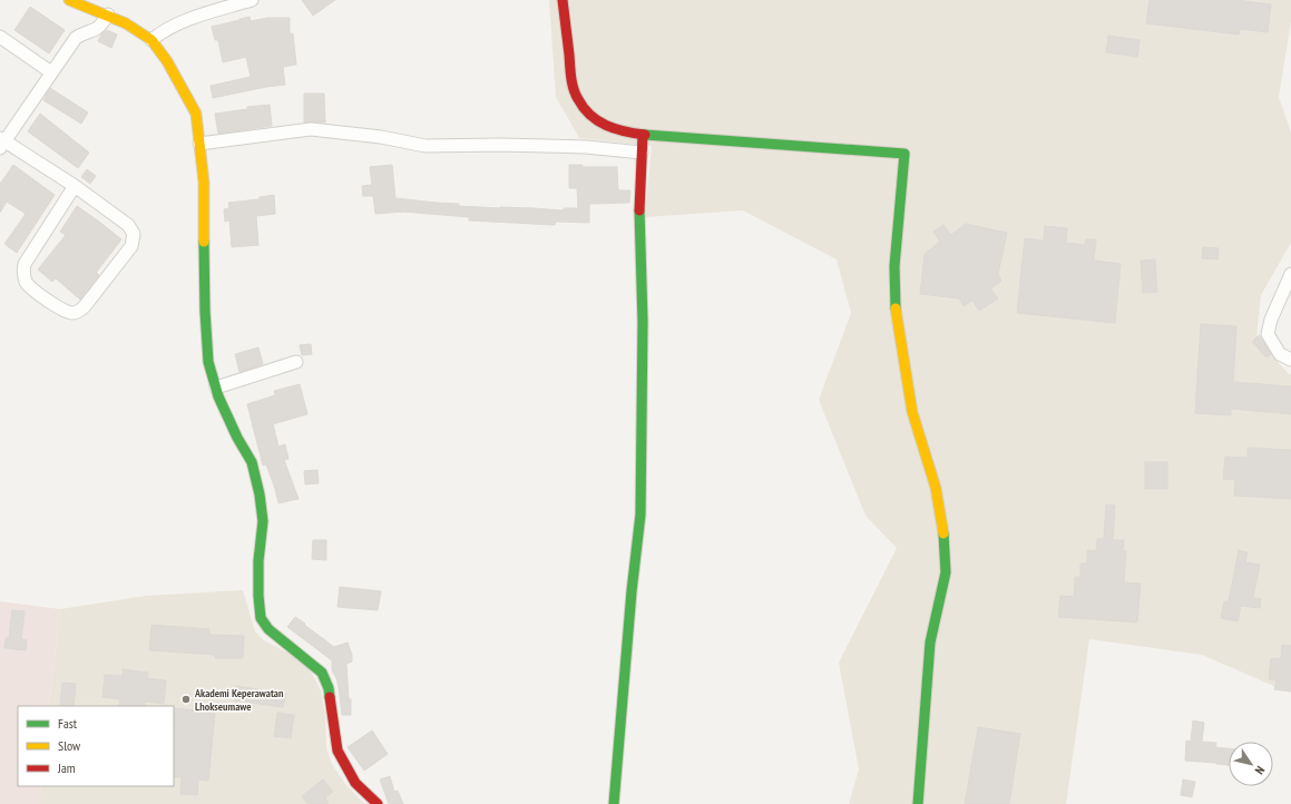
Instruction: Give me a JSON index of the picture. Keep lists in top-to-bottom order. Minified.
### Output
{"places":["Akademi Keperawatan Lhokseumawe"],"legend":["Fast","Slow","Jam"],"north":"bottom right"}
